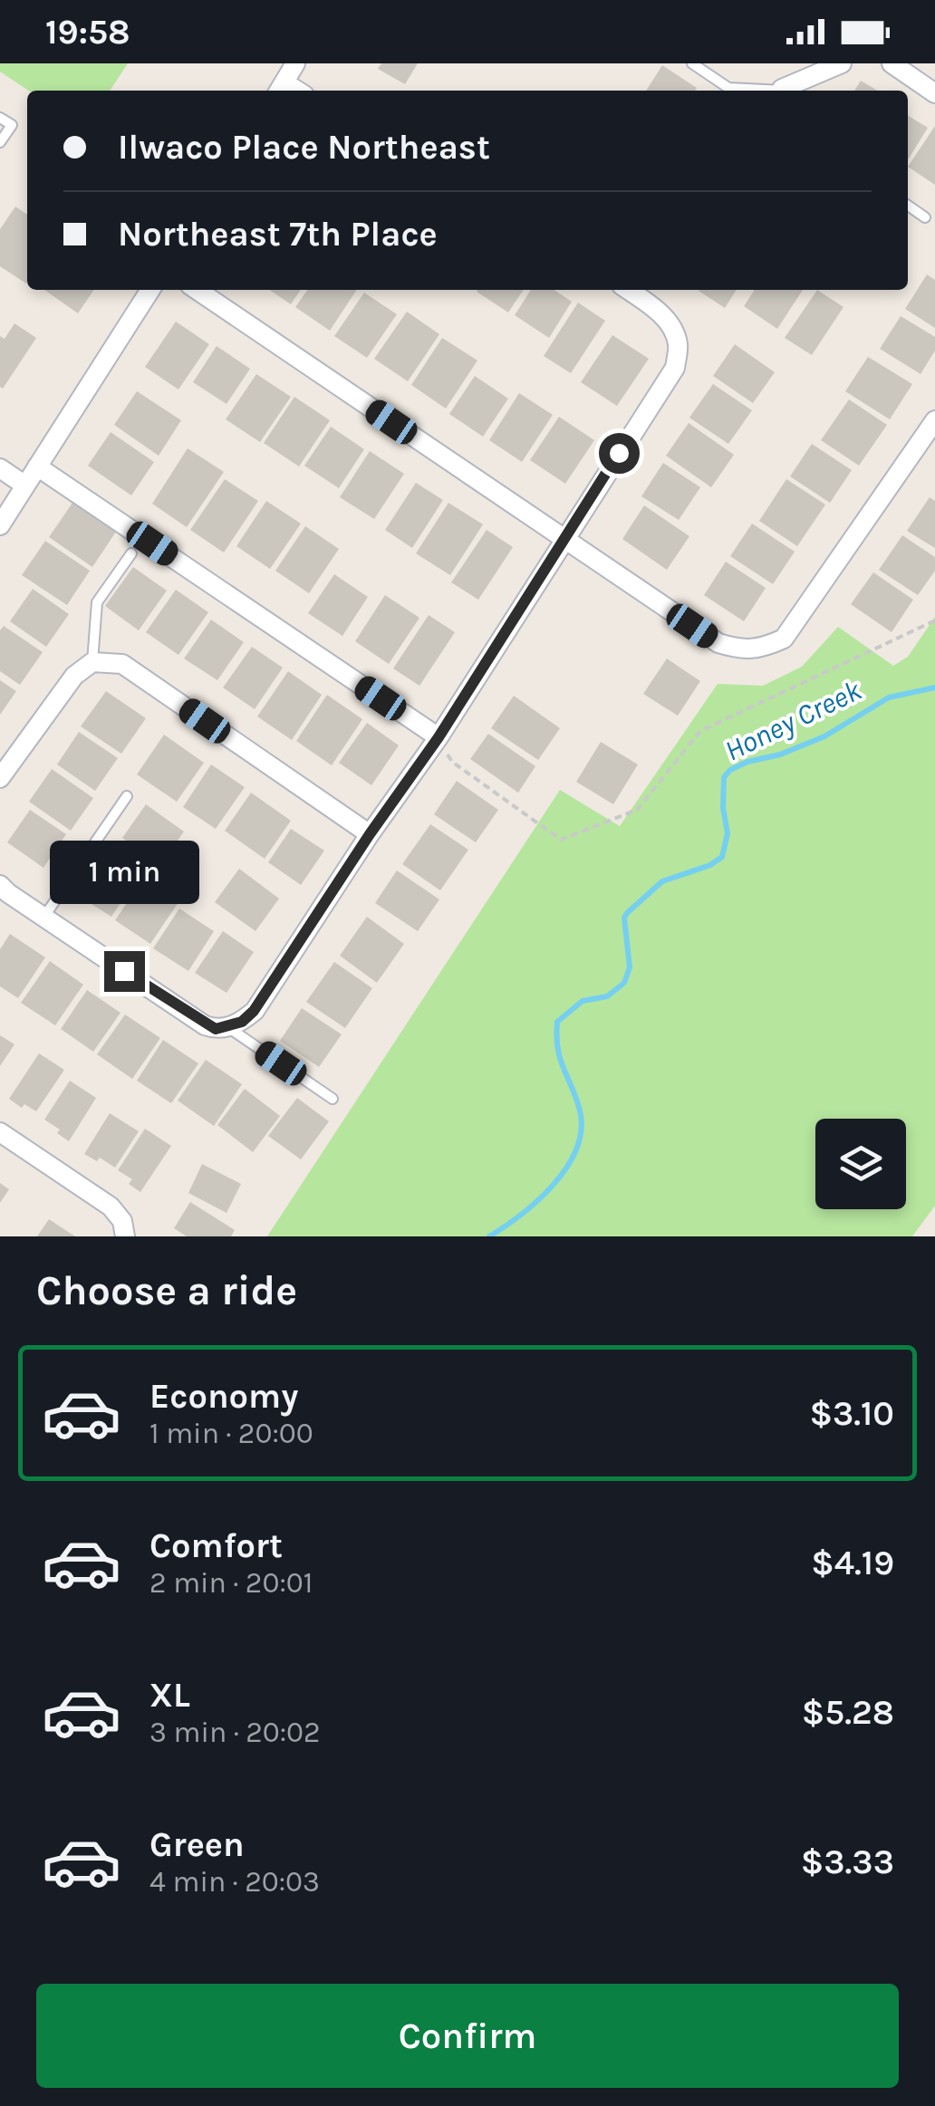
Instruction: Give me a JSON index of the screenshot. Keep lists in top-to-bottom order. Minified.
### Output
{"water":["Honey Creek"],"page":{"status":"19:58","banner":["Ilwaco Place Northeast","Northeast 7th Place"],"bubble":"1 min","heading":"Choose a ride","list":[{"name":"Economy","note":"1 min · 20:00","value":"$3.10"},{"name":"Comfort","note":"2 min · 20:01","value":"$4.19"},{"name":"XL","note":"3 min · 20:02","value":"$5.28"},{"name":"Green","note":"4 min · 20:03","value":"$3.33"}],"buttons":"Confirm"}}
